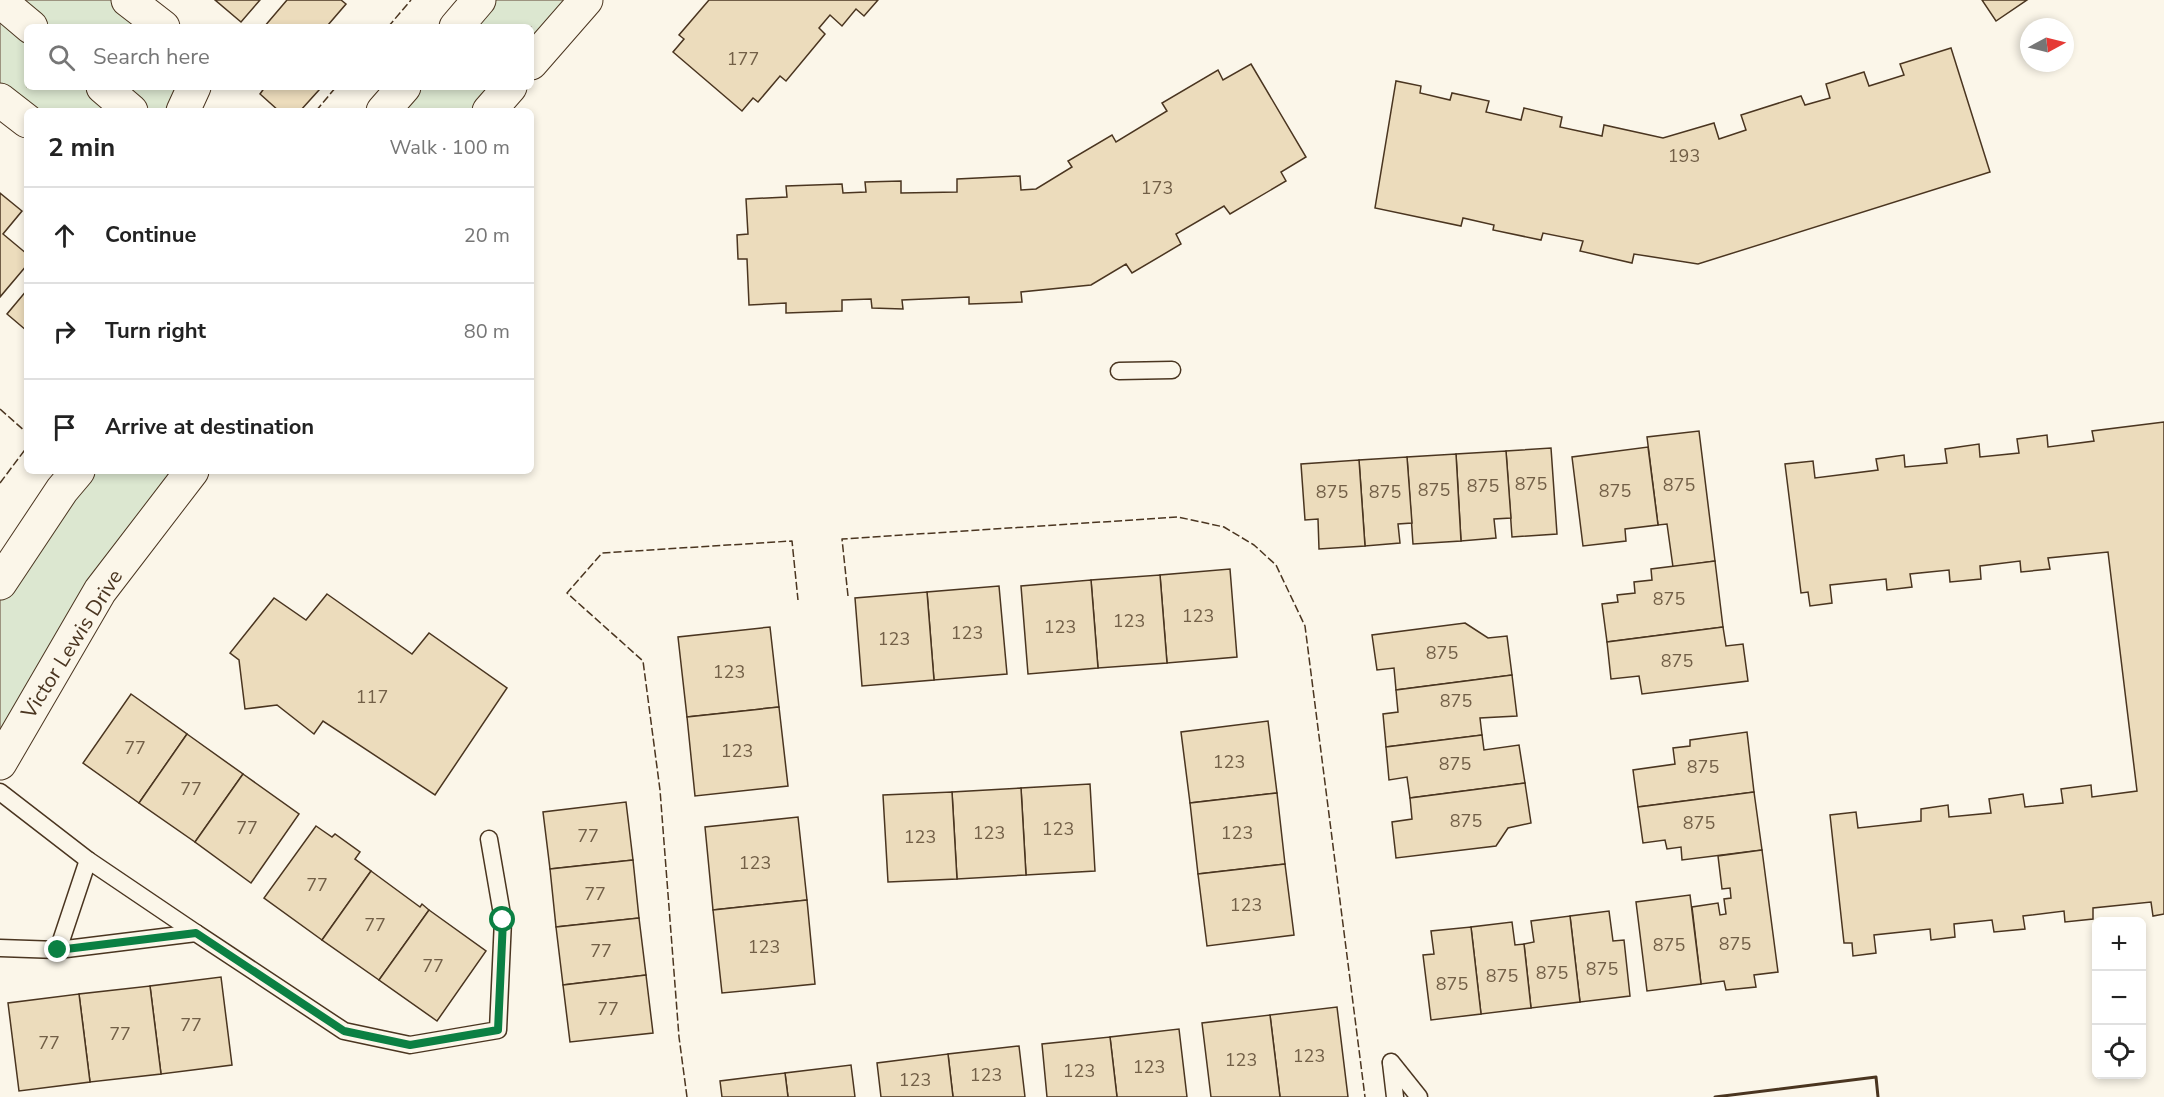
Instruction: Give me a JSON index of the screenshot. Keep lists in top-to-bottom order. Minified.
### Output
{"streets":{"street":["Victor Lewis Drive"]},"house_numbers":["177","193","173","875","875","875","875","875","875","875","875","123","123","123","123","123","875","875","123","117","875","77","123","123","875","875","77","875","875","77","123","123","123","77","123","123","77","77","123","77","875","875","123","77","77","875","875","875","875","77","77","77","77","123","123","123","123","123","123"],"north":"right","page":{"search":"Search here","heading":["2 min","Walk · 100 m"],"list":[["Continue","20 m"],["Turn right","80 m"],"Arrive at destination"],"map_buttons":["+","−"]}}
